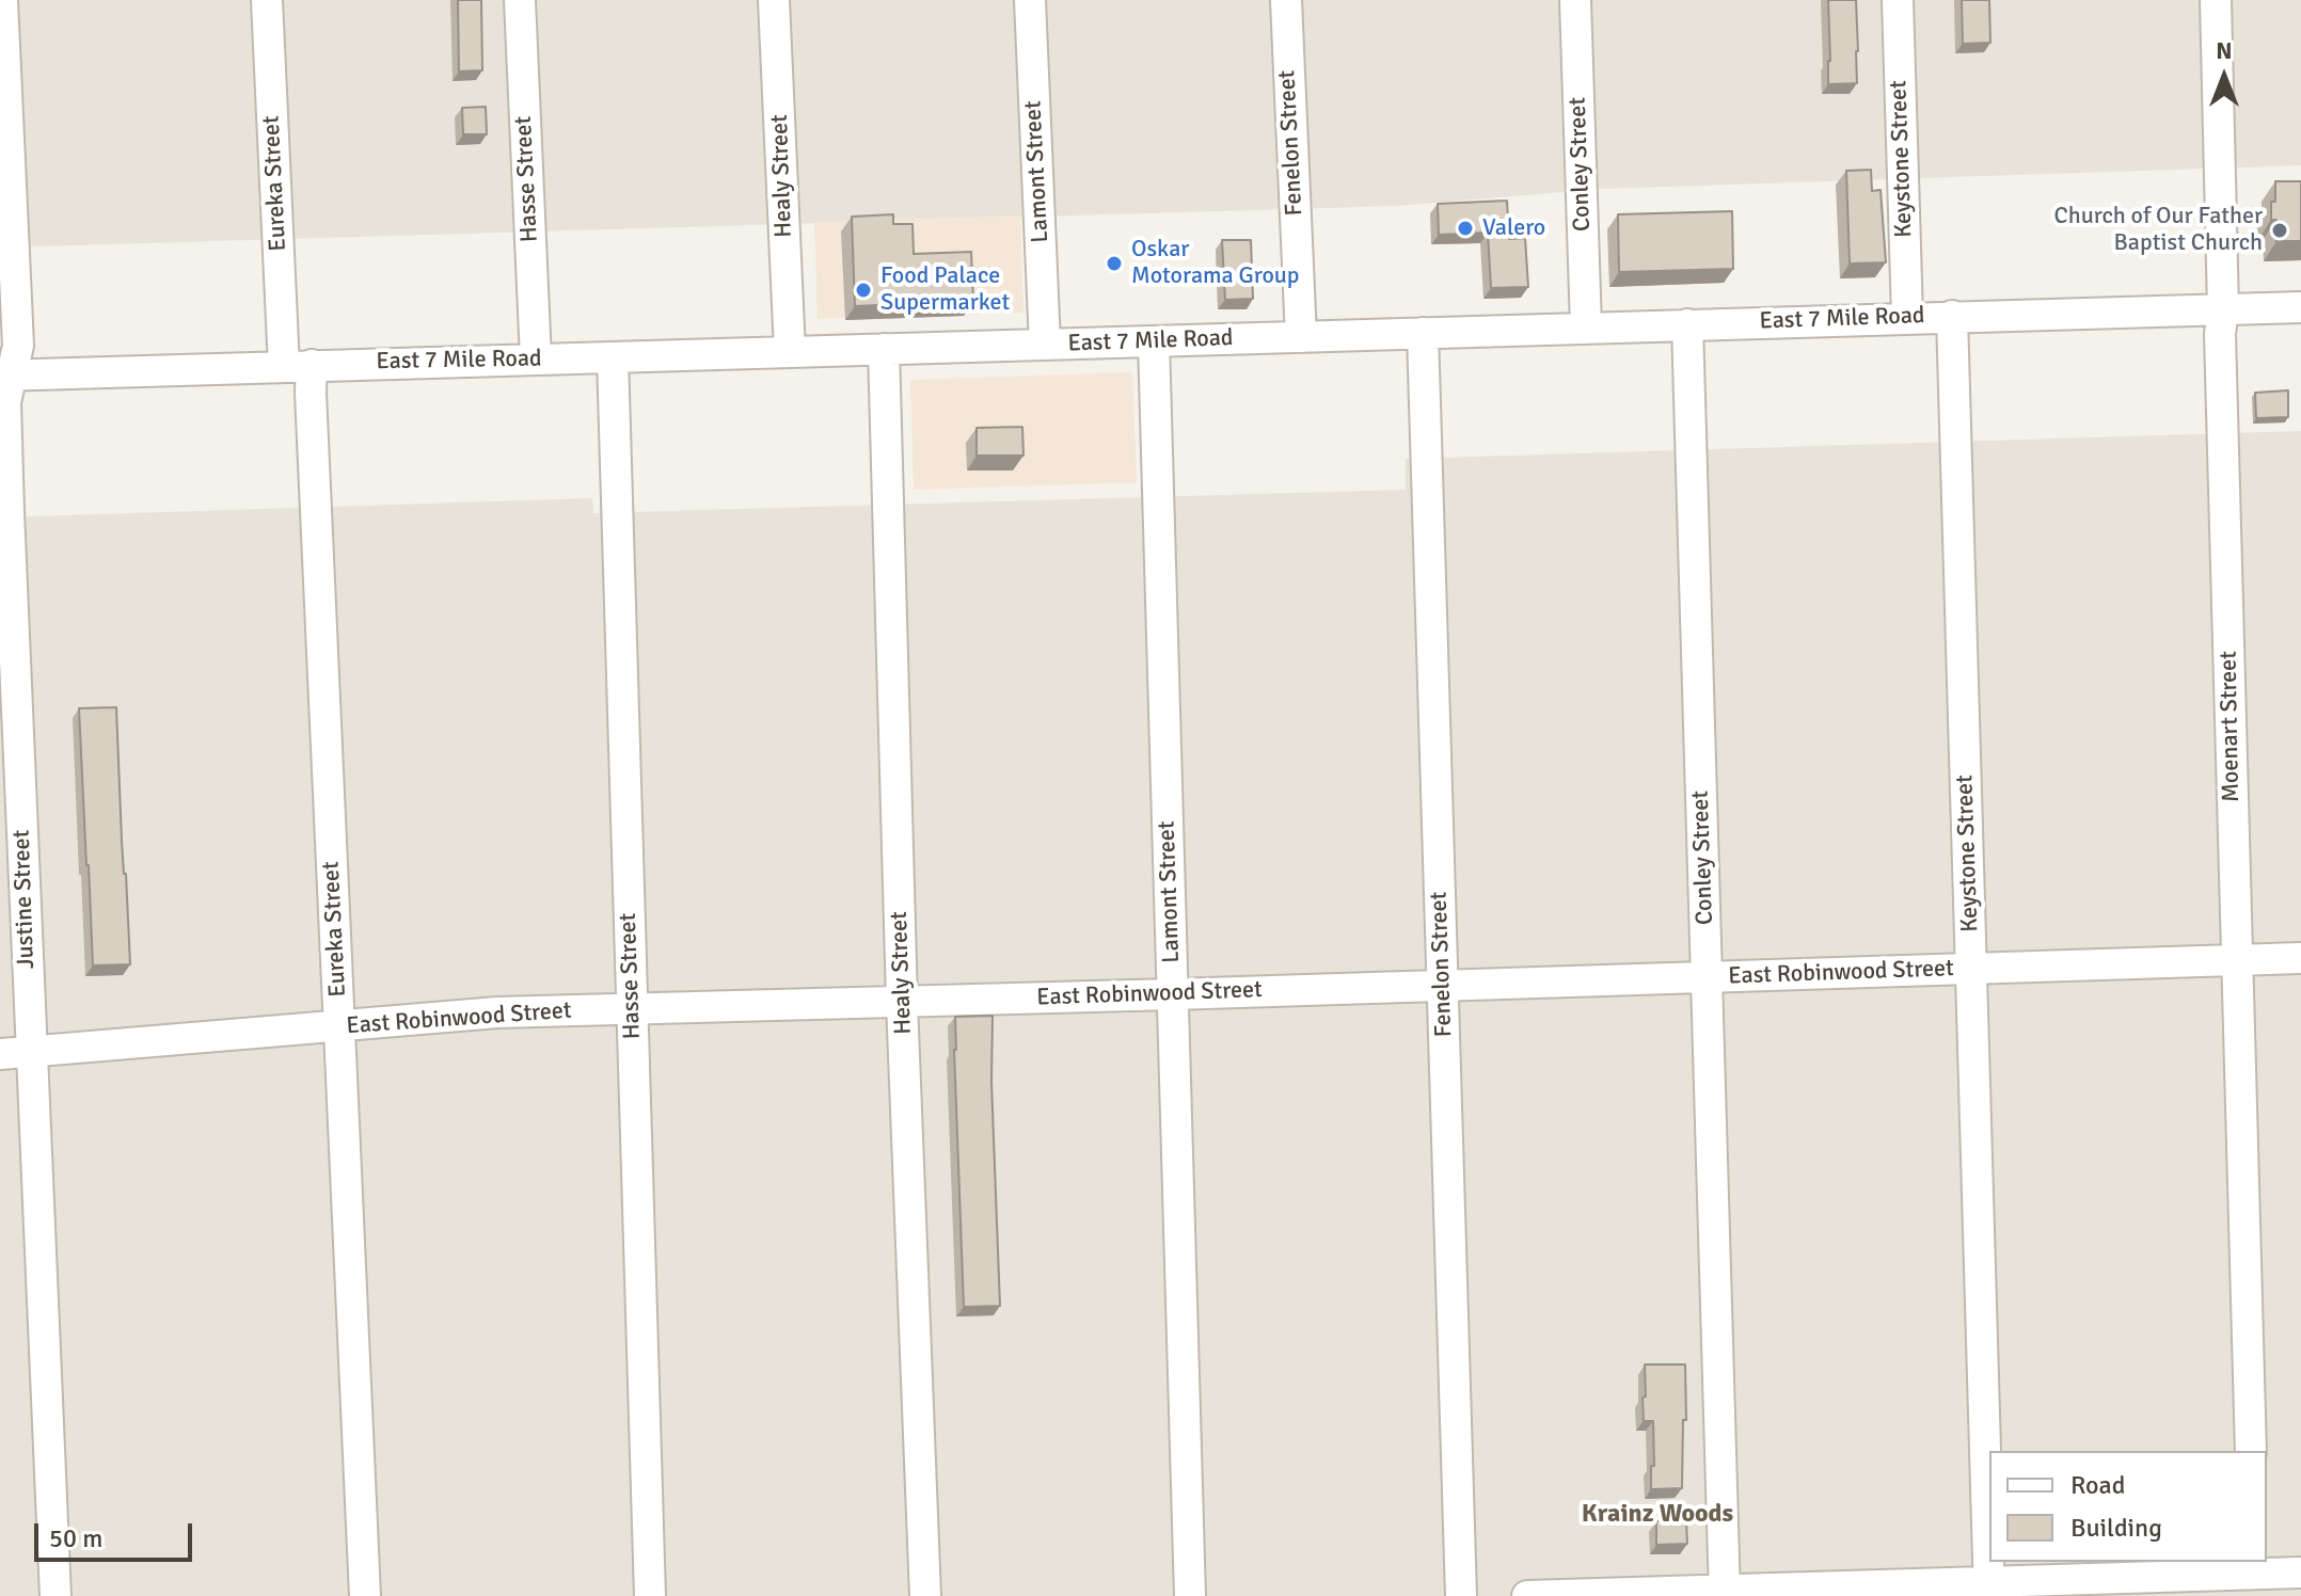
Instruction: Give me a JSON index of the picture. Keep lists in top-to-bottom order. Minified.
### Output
{"streets":{"street":["Fenelon Street","Keystone Street","Conley Street","Lamont Street","Healy Street","Hasse Street","Eureka Street","East 7 Mile Road","Moenart Street","Justine Street","East Robinwood Street"]},"crossings":[["Fenelon Street","East 7 Mile Road"],["Fenelon Street","East Robinwood Street"],["Keystone Street","East 7 Mile Road"],["Keystone Street","East Robinwood Street"],["Conley Street","East 7 Mile Road"],["Conley Street","East Robinwood Street"],["Lamont Street","East 7 Mile Road"],["Lamont Street","East Robinwood Street"],["Healy Street","East 7 Mile Road"],["Healy Street","East Robinwood Street"],["Hasse Street","East 7 Mile Road"],["Hasse Street","East Robinwood Street"],["Eureka Street","East 7 Mile Road"],["Eureka Street","East Robinwood Street"],["East 7 Mile Road","Moenart Street"],["East 7 Mile Road","Justine Street"],["Moenart Street","East Robinwood Street"],["Justine Street","East Robinwood Street"]],"districts":["Krainz Woods"],"places":["Valero","Church of Our Father Baptist Church","Oskar Motorama Group","Food Palace Supermarket"],"legend":["Road","Building"],"scale_bar":"50 m","north":"top"}
